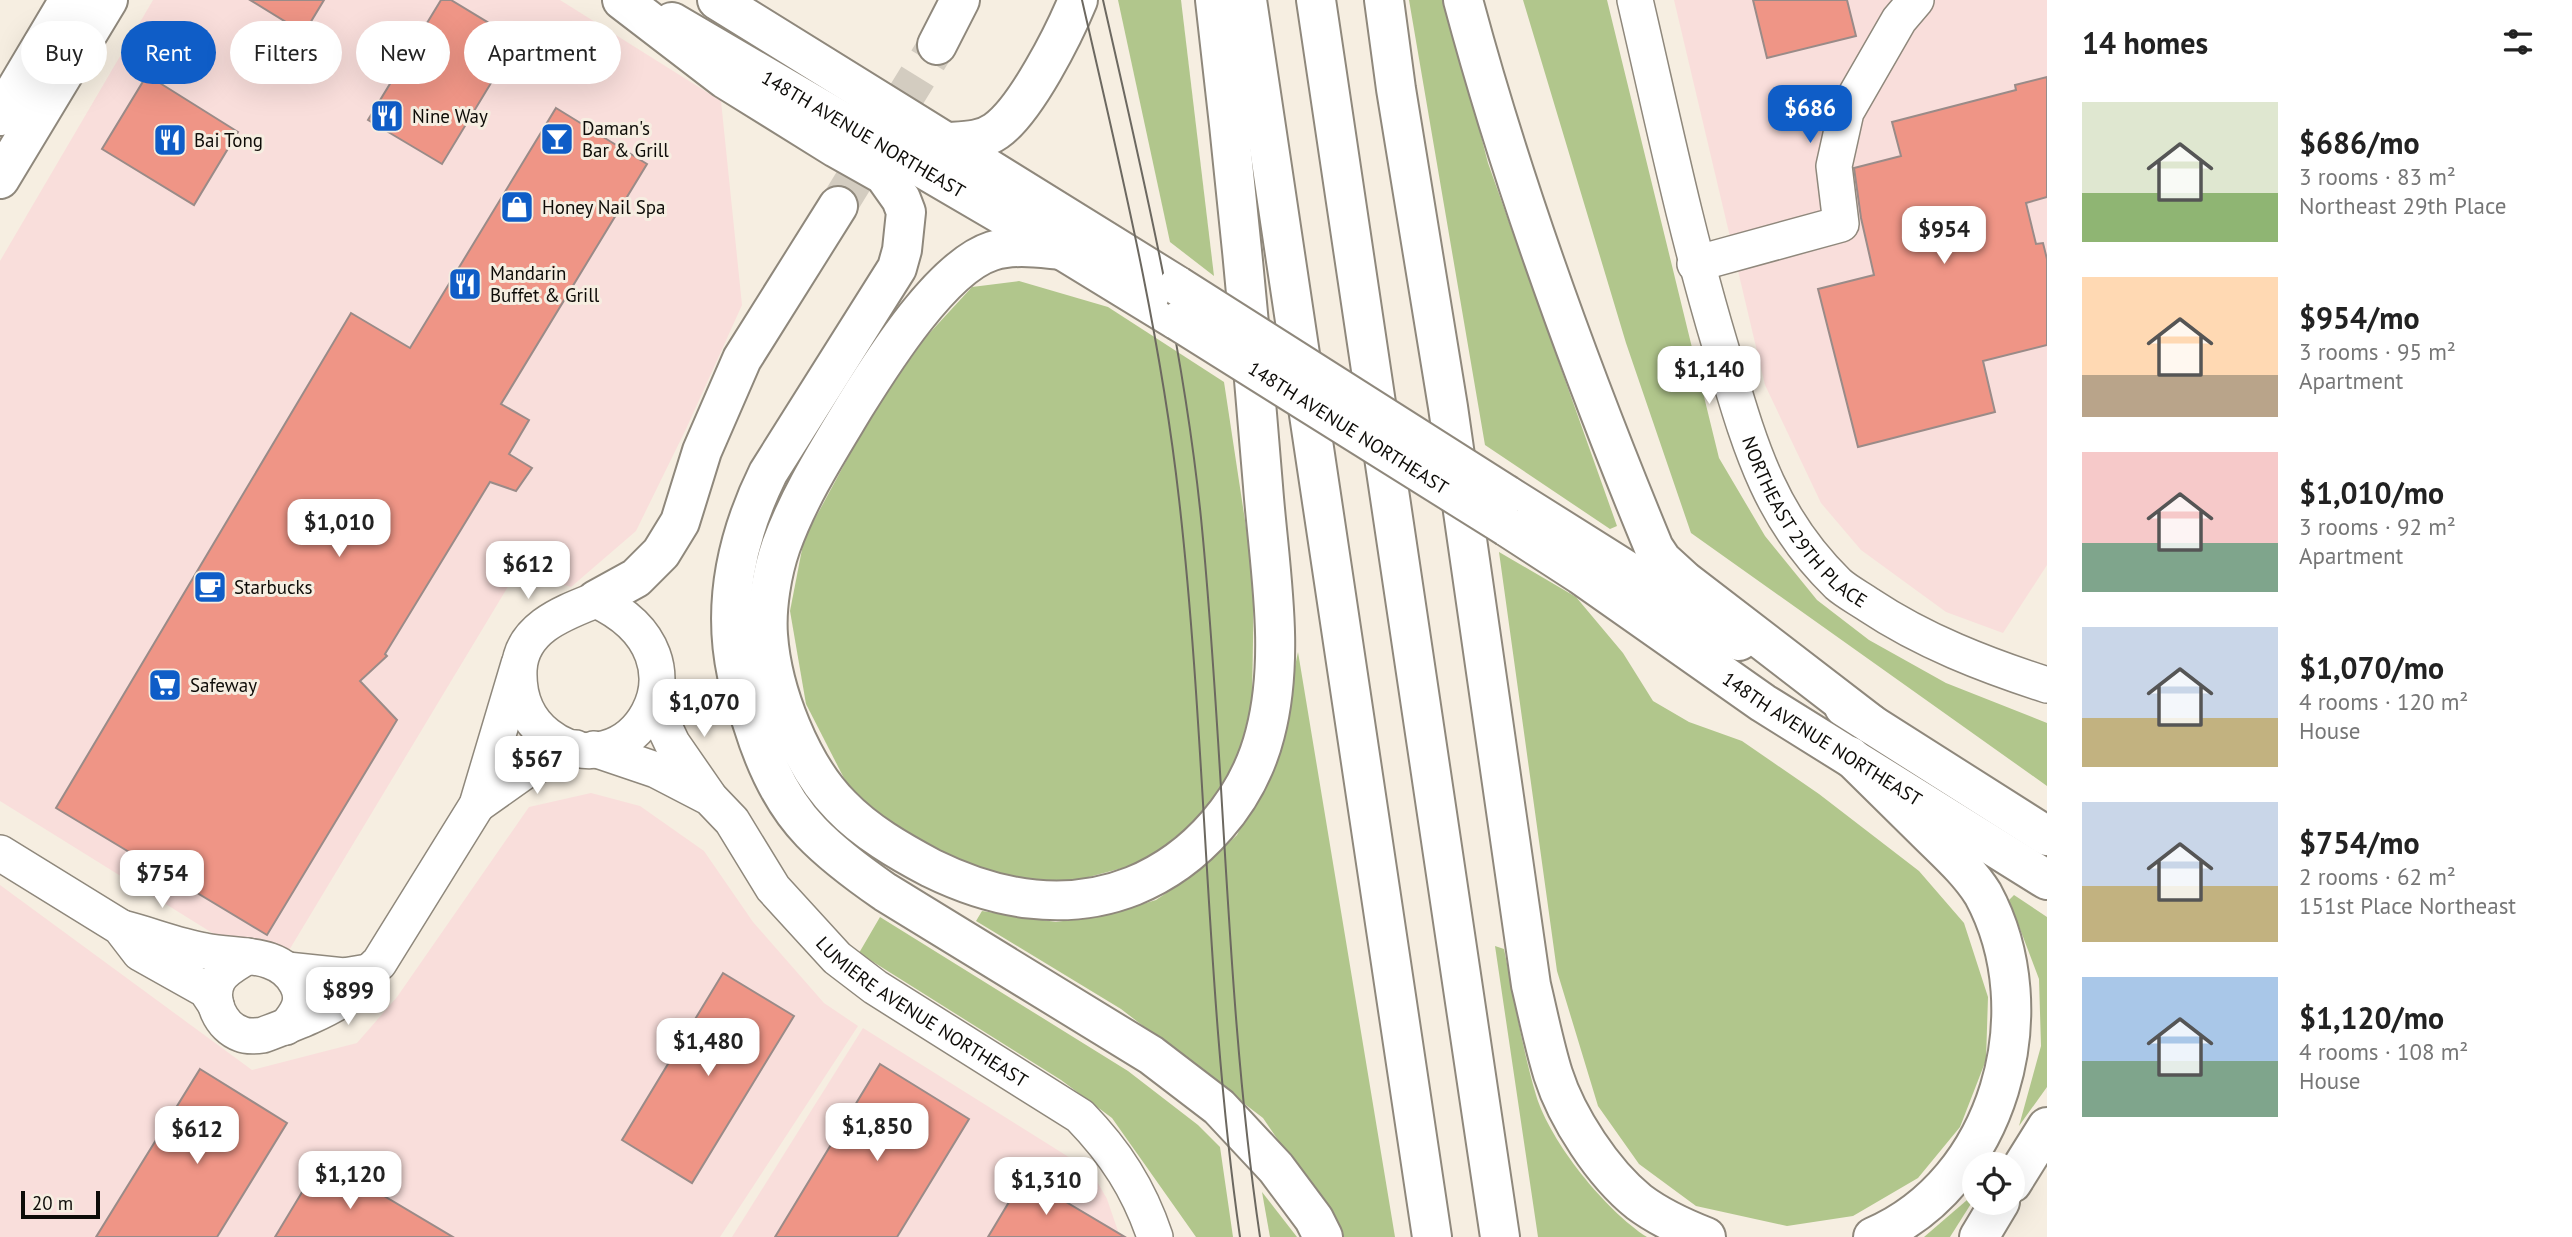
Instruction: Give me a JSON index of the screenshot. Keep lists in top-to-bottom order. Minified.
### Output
{"streets":{"main road":["148TH AVENUE NORTHEAST"],"street":["NORTHEAST 29TH PLACE","LUMIERE AVENUE NORTHEAST"]},"places":{"restaurant":["Nine Way","Bai Tong","Mandarin Buffet & Grill"],"bar":["Daman's Bar & Grill"],"shop":["Honey Nail Spa"],"cafe":["Starbucks"],"supermarket":["Safeway"]},"scale_bar":"20 m","page":{"heading":"14 homes","chip":["Buy","Rent","Filters","New","Apartment"],"list":[{"name":"$686/mo","note":"3 rooms · 83 m² · Northeast 29th Place"},{"name":"$954/mo","note":"3 rooms · 95 m² · Apartment"},{"name":"$1,010/mo","note":"3 rooms · 92 m² · Apartment"},{"name":"$1,070/mo","note":"4 rooms · 120 m² · House"},{"name":"$754/mo","note":"2 rooms · 62 m² · 151st Place Northeast"},{"name":"$1,120/mo","note":"4 rooms · 108 m² · House"}],"price":["$686","$954","$1,140","$1,010","$612","$1,070","$567","$754","$899","$1,480","$1,850","$612","$1,120","$1,310"],"scale":"20 m"}}
